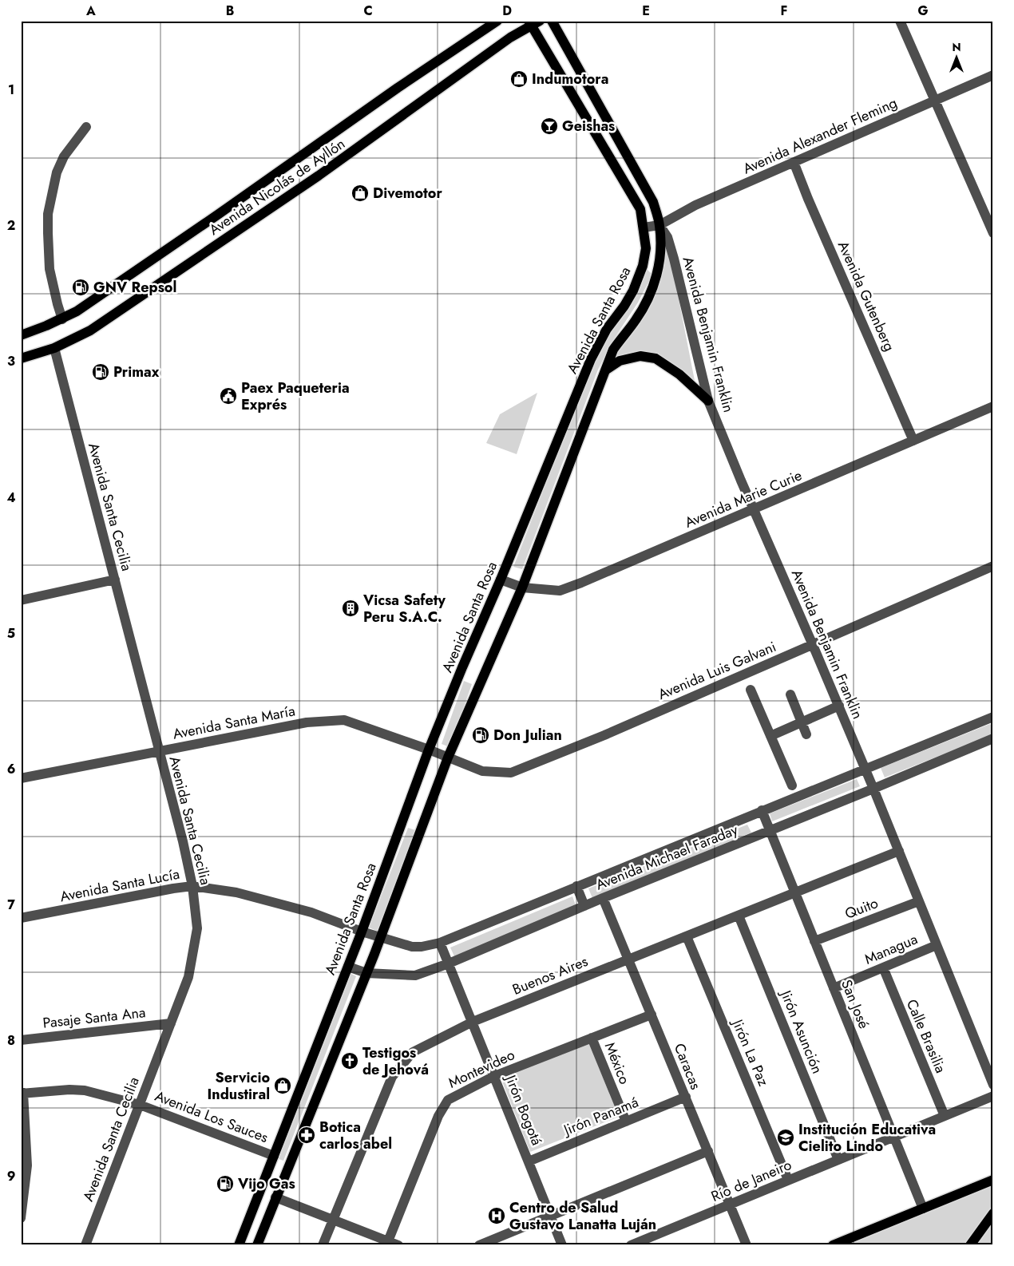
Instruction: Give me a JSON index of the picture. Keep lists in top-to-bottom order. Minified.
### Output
{"streets":{"main road":["Avenida Nicolás de Ayllón","Avenida Santa Rosa"],"street":["Avenida Alexander Fleming","Avenida Gutenberg","Avenida Benjamin Franklin","Avenida Marie Curie","Avenida Santa Cecilia","Avenida Luis Galvani","Avenida Santa María","Avenida Michael Faraday","Avenida Santa Lucía","Quito","Managua","Buenos Aires","San José","Pasaje Santa Ana","Jirón Asunción","Calle Brasilia","Jirón La Paz","México","Caracas","Montevideo","Jirón Bogotá","Jirón Panamá","Avenida Los Sauces","Río de Janeiro"]},"crossings":[["Avenida Alexander Fleming","Avenida Gutenberg"],["Avenida Alexander Fleming","Avenida Santa Rosa"],["Avenida Alexander Fleming","Avenida Benjamin Franklin"],["Avenida Nicolás de Ayllón","Avenida Santa Rosa"],["Avenida Nicolás de Ayllón","Avenida Santa Cecilia"],["Avenida Gutenberg","Avenida Marie Curie"],["Avenida Santa Rosa","Avenida Benjamin Franklin"],["Avenida Santa Rosa","Avenida Marie Curie"],["Avenida Santa Rosa","Avenida Luis Galvani"],["Avenida Santa Rosa","Avenida Santa María"],["Avenida Santa Rosa","Avenida Michael Faraday"],["Avenida Santa Rosa","Avenida Santa Lucía"],["Avenida Santa Rosa","Avenida Los Sauces"],["Avenida Benjamin Franklin","Avenida Marie Curie"],["Avenida Benjamin Franklin","Avenida Luis Galvani"],["Avenida Benjamin Franklin","Avenida Michael Faraday"],["Avenida Benjamin Franklin","Quito"],["Avenida Benjamin Franklin","Managua"],["Avenida Benjamin Franklin","Buenos Aires"],["Avenida Santa Cecilia","Avenida Santa María"],["Avenida Santa Cecilia","Avenida Santa Lucía"],["Avenida Santa Cecilia","Pasaje Santa Ana"],["Avenida Santa Cecilia","Avenida Los Sauces"],["Avenida Luis Galvani","Avenida Santa María"],["Avenida Michael Faraday","Avenida Santa Lucía"],["Avenida Michael Faraday","San José"],["Avenida Michael Faraday","Caracas"],["Avenida Michael Faraday","Jirón Bogotá"],["Quito","San José"],["Managua","San José"],["Managua","Calle Brasilia"],["Buenos Aires","San José"],["Buenos Aires","Jirón Asunción"],["Buenos Aires","Jirón La Paz"],["Buenos Aires","Caracas"],["Buenos Aires","Jirón Bogotá"],["San José","Río de Janeiro"],["Jirón Asunción","Río de Janeiro"],["Calle Brasilia","Río de Janeiro"],["Jirón La Paz","Río de Janeiro"],["México","Montevideo"],["México","Jirón Panamá"],["Caracas","Montevideo"],["Caracas","Jirón Panamá"],["Caracas","Río de Janeiro"],["Montevideo","Jirón Bogotá"],["Jirón Bogotá","Jirón Panamá"]],"places":{"shop":["Indumotora","Divemotor","Servicio Industiral"],"bar":["Geishas"],"fuel station":["GNV Repsol","Primax","Don Julian","Vijo Gas"],"public building":["Paex Paqueteria Exprés"],"building":["Vicsa Safety Peru S.A.C."],"church":["Testigos de Jehová"],"pharmacy":["Botica carlos abel"],"school or university":["Institución Educativa Cielito Lindo"],"hospital":["Centro de Salud Gustavo Lanatta Luján"]},"north":"top","grid":{"columns":["A","B","C","D","E","F","G"],"rows":["1","2","3","4","5","6","7","8","9"]}}
